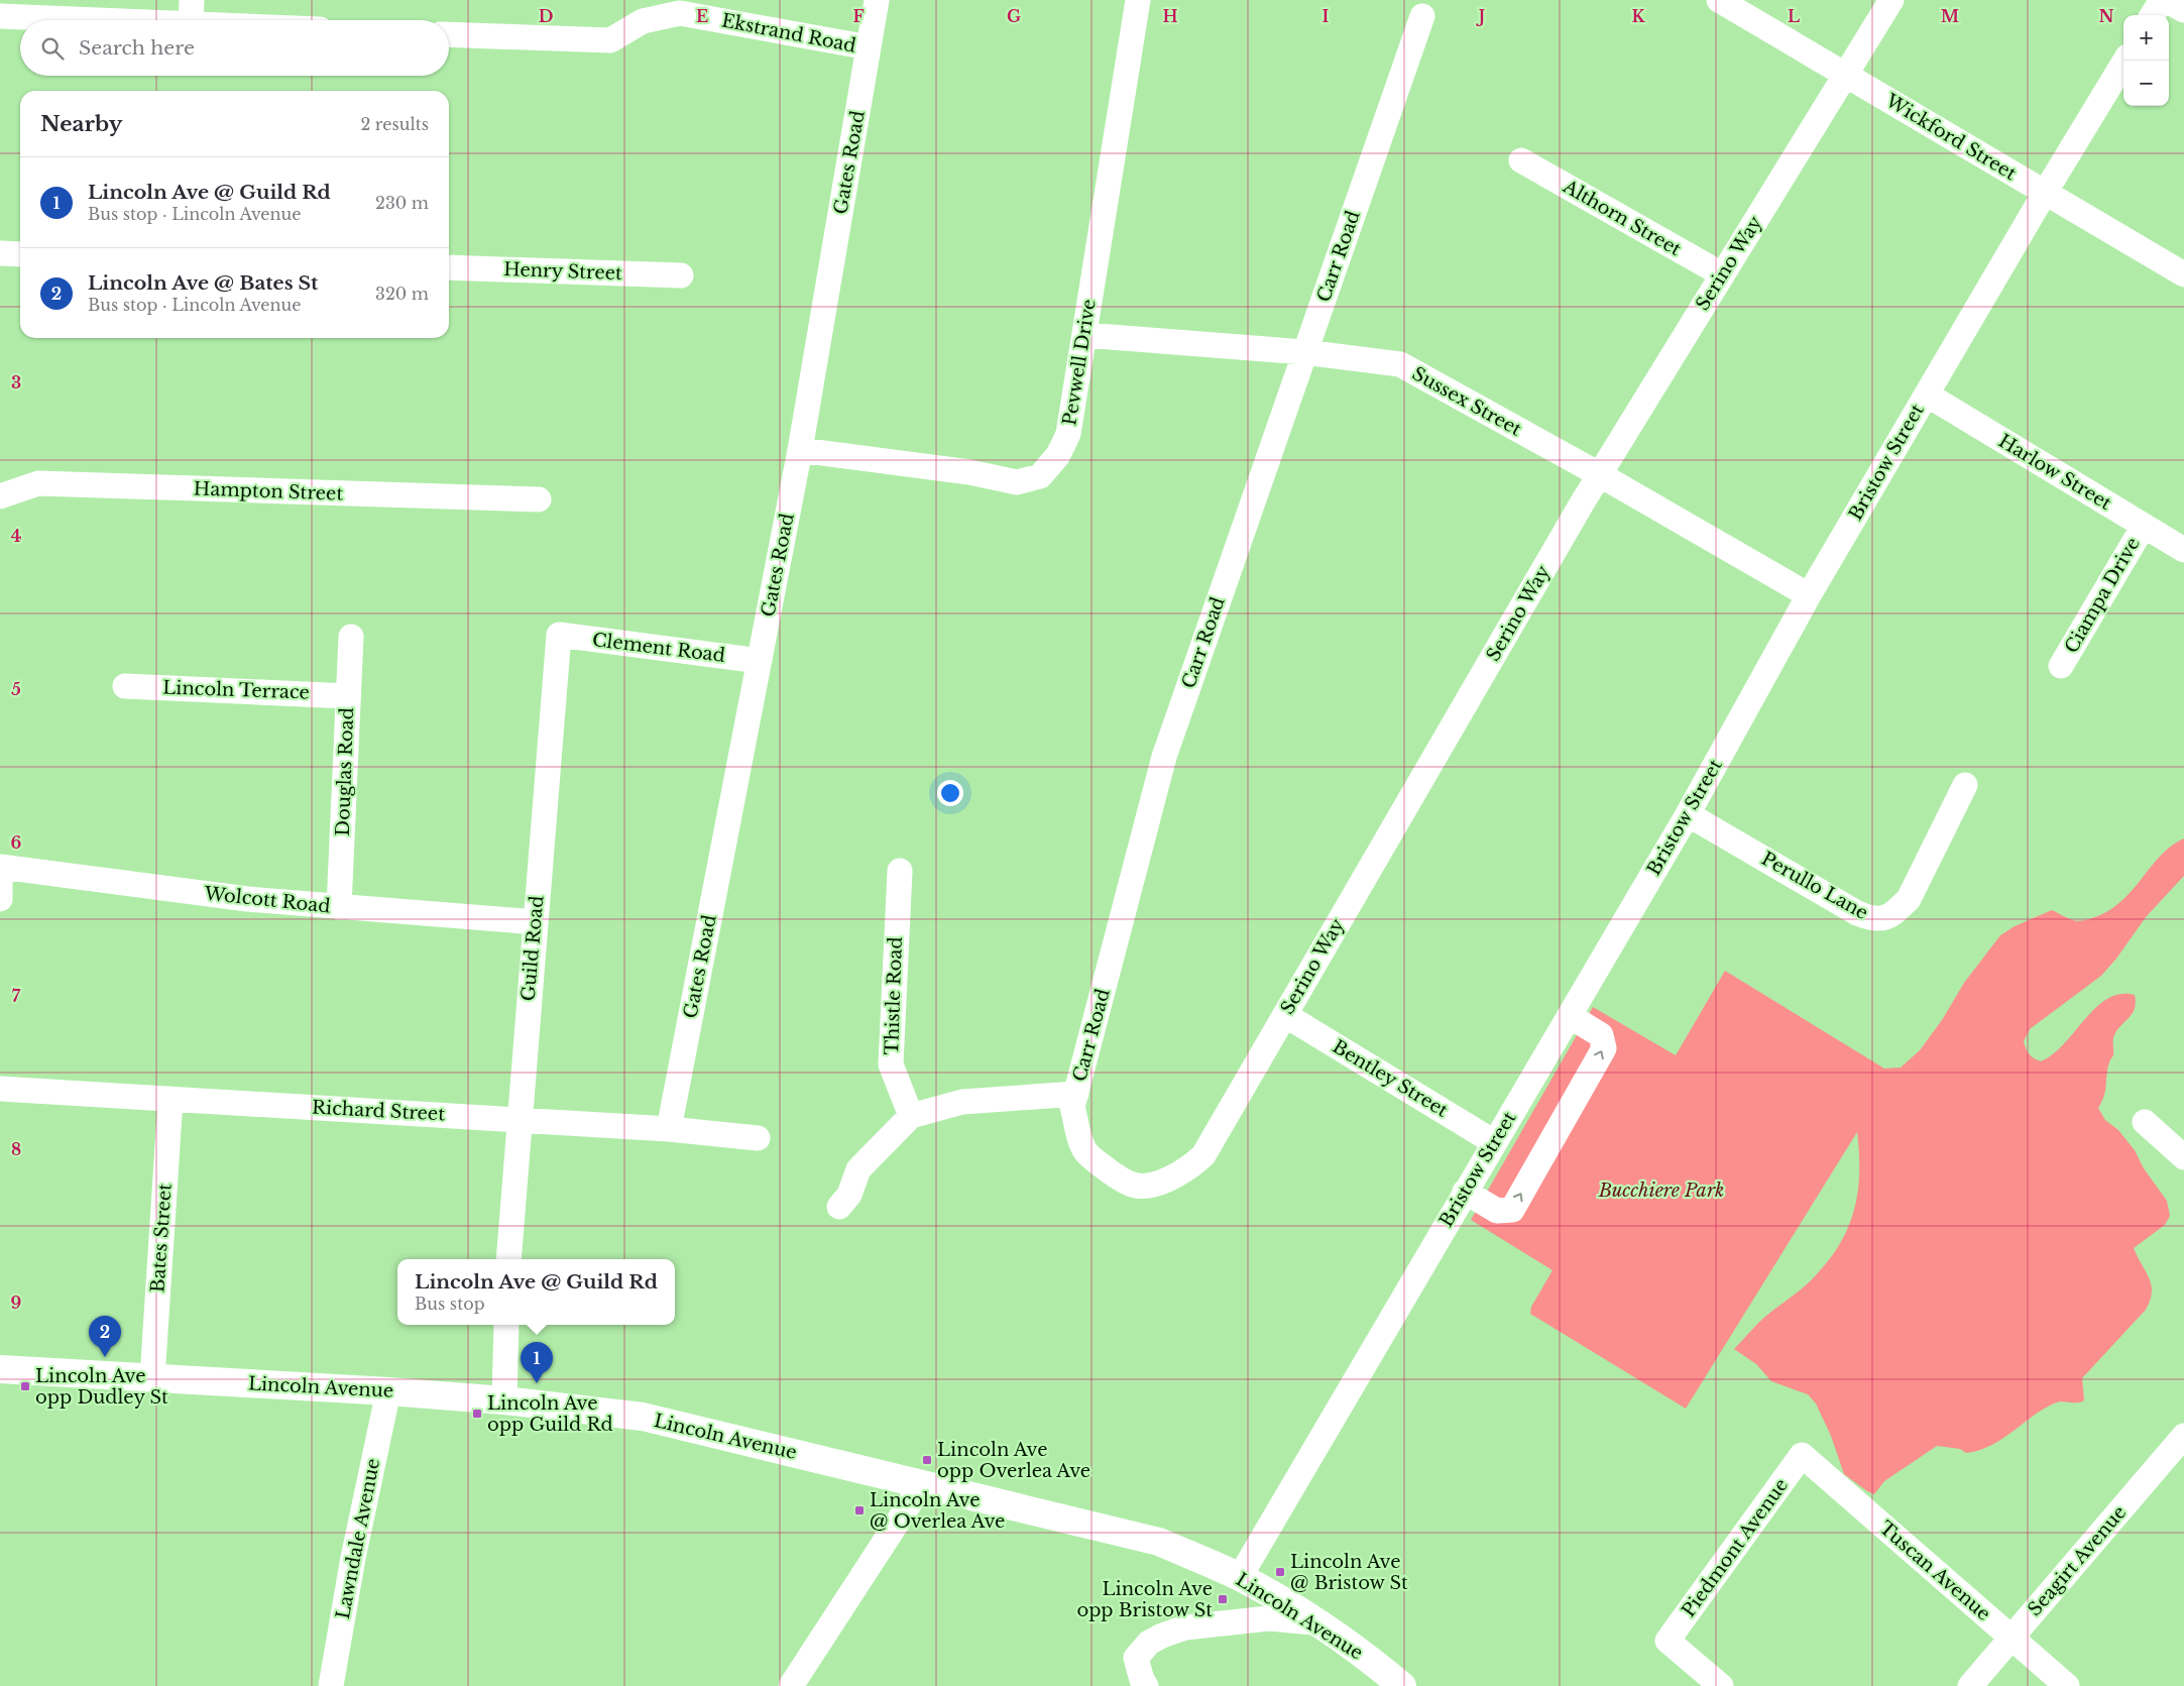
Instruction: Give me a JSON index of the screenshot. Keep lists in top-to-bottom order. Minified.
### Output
{"streets":{"main road":["Lincoln Avenue"],"street":["Ekstrand Road","Wickford Street","Gates Road","Althorn Street","Carr Road","Serino Way","Henry Street","Pevwell Drive","Sussex Street","Bristow Street","Harlow Street","Hampton Street","Ciampa Drive","Clement Road","Lincoln Terrace","Douglas Road","Perullo Lane","Wolcott Road","Guild Road","Thistle Road","Bentley Street","Richard Street","Bates Street","Lawndale Avenue","Piedmont Avenue","Seagirt Avenue","Tuscan Avenue"]},"crossings":[["Ekstrand Road","Gates Road"],["Wickford Street","Serino Way"],["Wickford Street","Bristow Street"],["Gates Road","Pevwell Drive"],["Gates Road","Clement Road"],["Gates Road","Richard Street"],["Althorn Street","Serino Way"],["Carr Road","Serino Way"],["Carr Road","Sussex Street"],["Serino Way","Sussex Street"],["Serino Way","Bentley Street"],["Pevwell Drive","Sussex Street"],["Sussex Street","Bristow Street"],["Bristow Street","Harlow Street"],["Bristow Street","Perullo Lane"],["Bristow Street","Bentley Street"],["Bristow Street","Lincoln Avenue"],["Harlow Street","Ciampa Drive"],["Clement Road","Guild Road"],["Lincoln Terrace","Douglas Road"],["Douglas Road","Wolcott Road"],["Wolcott Road","Guild Road"],["Guild Road","Richard Street"],["Richard Street","Bates Street"],["Bates Street","Lincoln Avenue"],["Lincoln Avenue","Lawndale Avenue"],["Piedmont Avenue","Tuscan Avenue"],["Seagirt Avenue","Tuscan Avenue"]],"parks":["Bucchiere Park"],"places":{"transit":["Lincoln Ave opp Dudley St","Lincoln Ave opp Guild Rd","Lincoln Ave opp Overlea Ave","Lincoln Ave @ Overlea Ave","Lincoln Ave @ Bristow St","Lincoln Ave opp Bristow St"]},"page":{"map_buttons":["+","−"],"search":"Search here","heading":["Nearby","2 results"],"list":[{"mark":"1","name":"Lincoln Ave @ Guild Rd","note":"Bus stop · Lincoln Avenue","value":"230 m"},{"mark":"2","name":"Lincoln Ave @ Bates St","note":"Bus stop · Lincoln Avenue","value":"320 m"}],"popup":["Lincoln Ave @ Guild Rd","Bus stop"],"pins":["2","1"]},"grid":{"columns":["D","E","F","G","H","I","J","K","L","M","N"],"rows":["3","4","5","6","7","8","9"]}}
